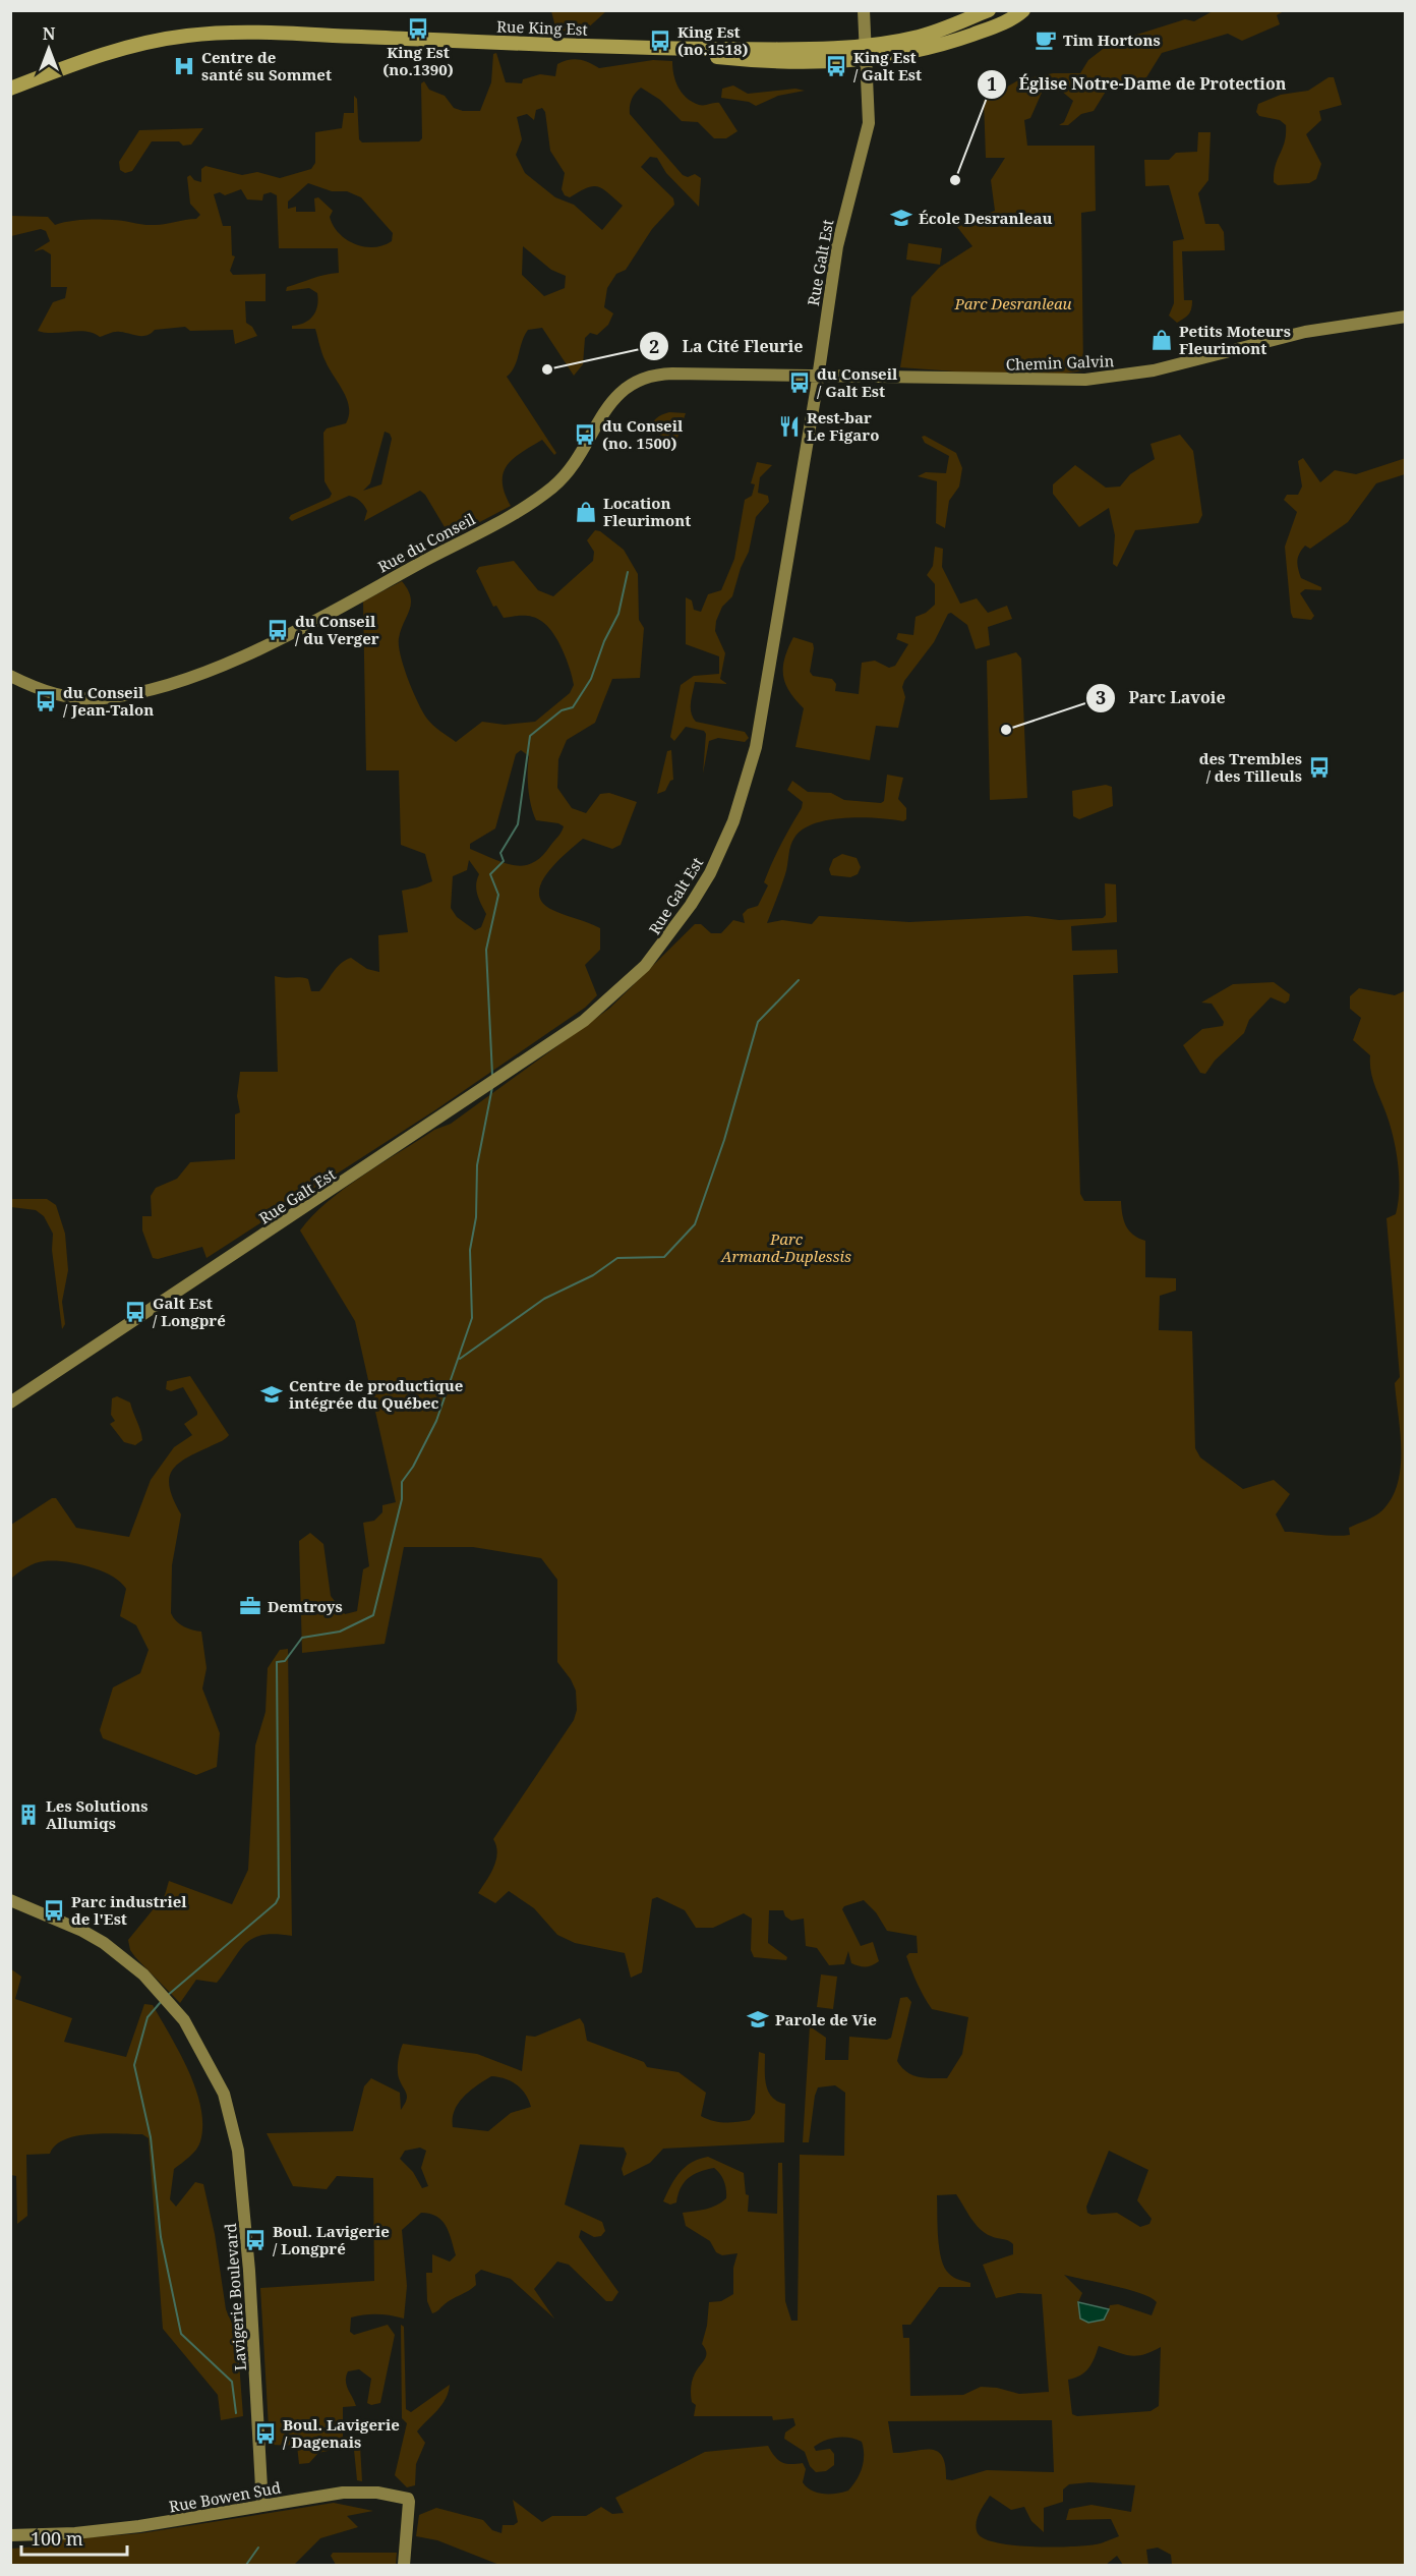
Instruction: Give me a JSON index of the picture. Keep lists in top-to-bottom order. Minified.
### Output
{"streets":{"main road":["Rue King Est"],"street":["Rue Galt Est","Chemin Galvin","Rue du Conseil","Lavigerie Boulevard","Rue Bowen Sud"]},"crossings":[["Rue King Est","Rue Galt Est"],["Rue Galt Est","Chemin Galvin"],["Rue Galt Est","Rue du Conseil"],["Chemin Galvin","Rue du Conseil"],["Lavigerie Boulevard","Rue Bowen Sud"]],"parks":["Parc Desranleau","Parc Armand-Duplessis"],"places":{"bus stop":["King Est (no.1390)","King Est (no.1518)","King Est / Galt Est","du Conseil / Galt Est","du Conseil (no. 1500)","du Conseil / du Verger","du Conseil / Jean-Talon","des Trembles / des Tilleuls","Galt Est / Longpré","Parc industriel de l'Est","Boul. Lavigerie / Longpré","Boul. Lavigerie / Dagenais"],"cafe":["Tim Hortons"],"hospital":["Centre de santé su Sommet"],"other":["Église Notre-Dame de Protection","La Cité Fleurie","Parc Lavoie"],"school or university":["École Desranleau","Centre de productique intégrée du Québec","Parole de Vie"],"shop":["Petits Moteurs Fleurimont","Location Fleurimont"],"restaurant":["Rest-bar Le Figaro"],"office":["Demtroys"],"building":["Les Solutions Allumiqs"]},"scale_bar":"100 m","north":"top"}
